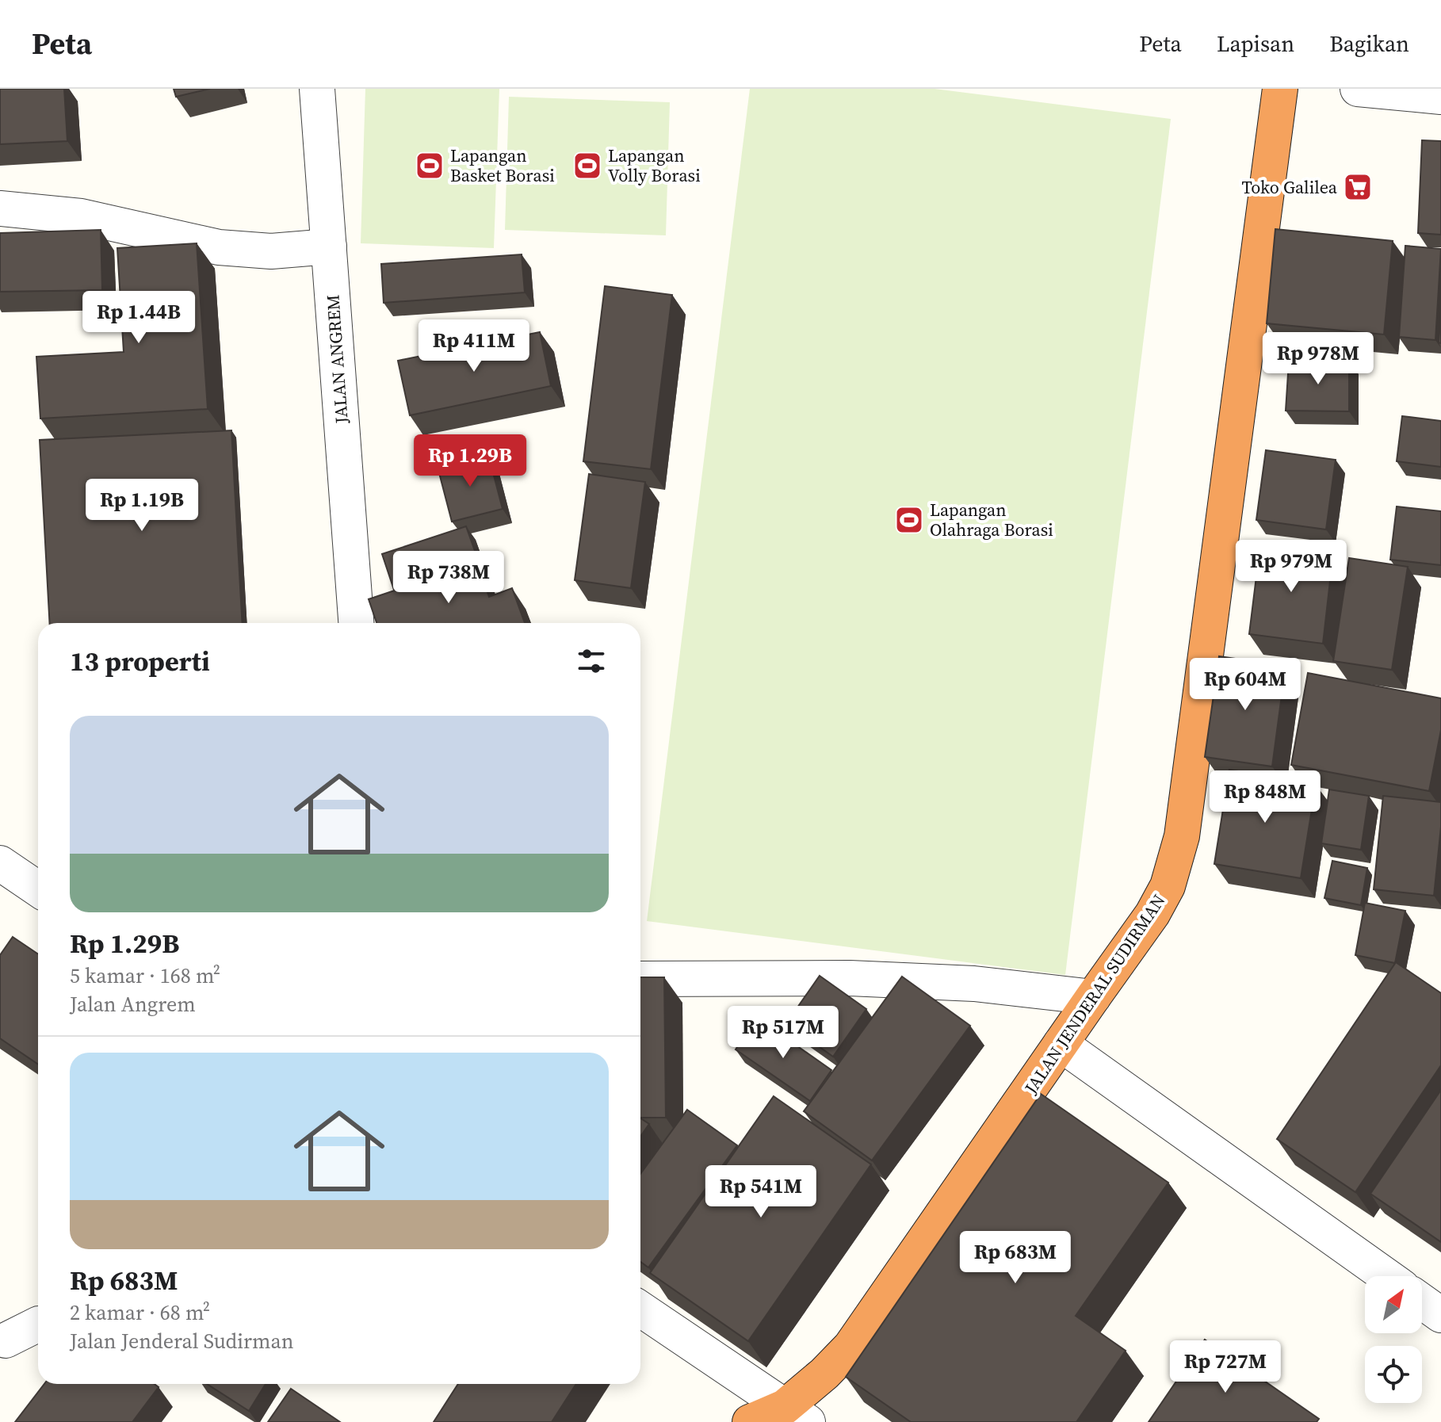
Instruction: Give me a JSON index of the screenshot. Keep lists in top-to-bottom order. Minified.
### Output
{"streets":{"highway":["JALAN JENDERAL SUDIRMAN"],"street":["JALAN ANGREM"]},"places":{"sports":["Lapangan Basket Borasi","Lapangan Volly Borasi","Lapangan Olahraga Borasi"],"supermarket":["Toko Galilea"]},"north":"top right","page":{"header":"Peta","nav":["Peta","Lapisan","Bagikan"],"price":["Rp 1.44B","Rp 411M","Rp 978M","Rp 1.29B","Rp 1.19B","Rp 979M","Rp 738M","Rp 604M","Rp 848M","Rp 517M","Rp 541M","Rp 683M","Rp 727M"],"heading":"13 properti","list":[{"name":"Rp 1.29B","note":"5 kamar · 168 m² · Jalan Angrem"},{"name":"Rp 683M","note":"2 kamar · 68 m² · Jalan Jenderal Sudirman"}]}}
